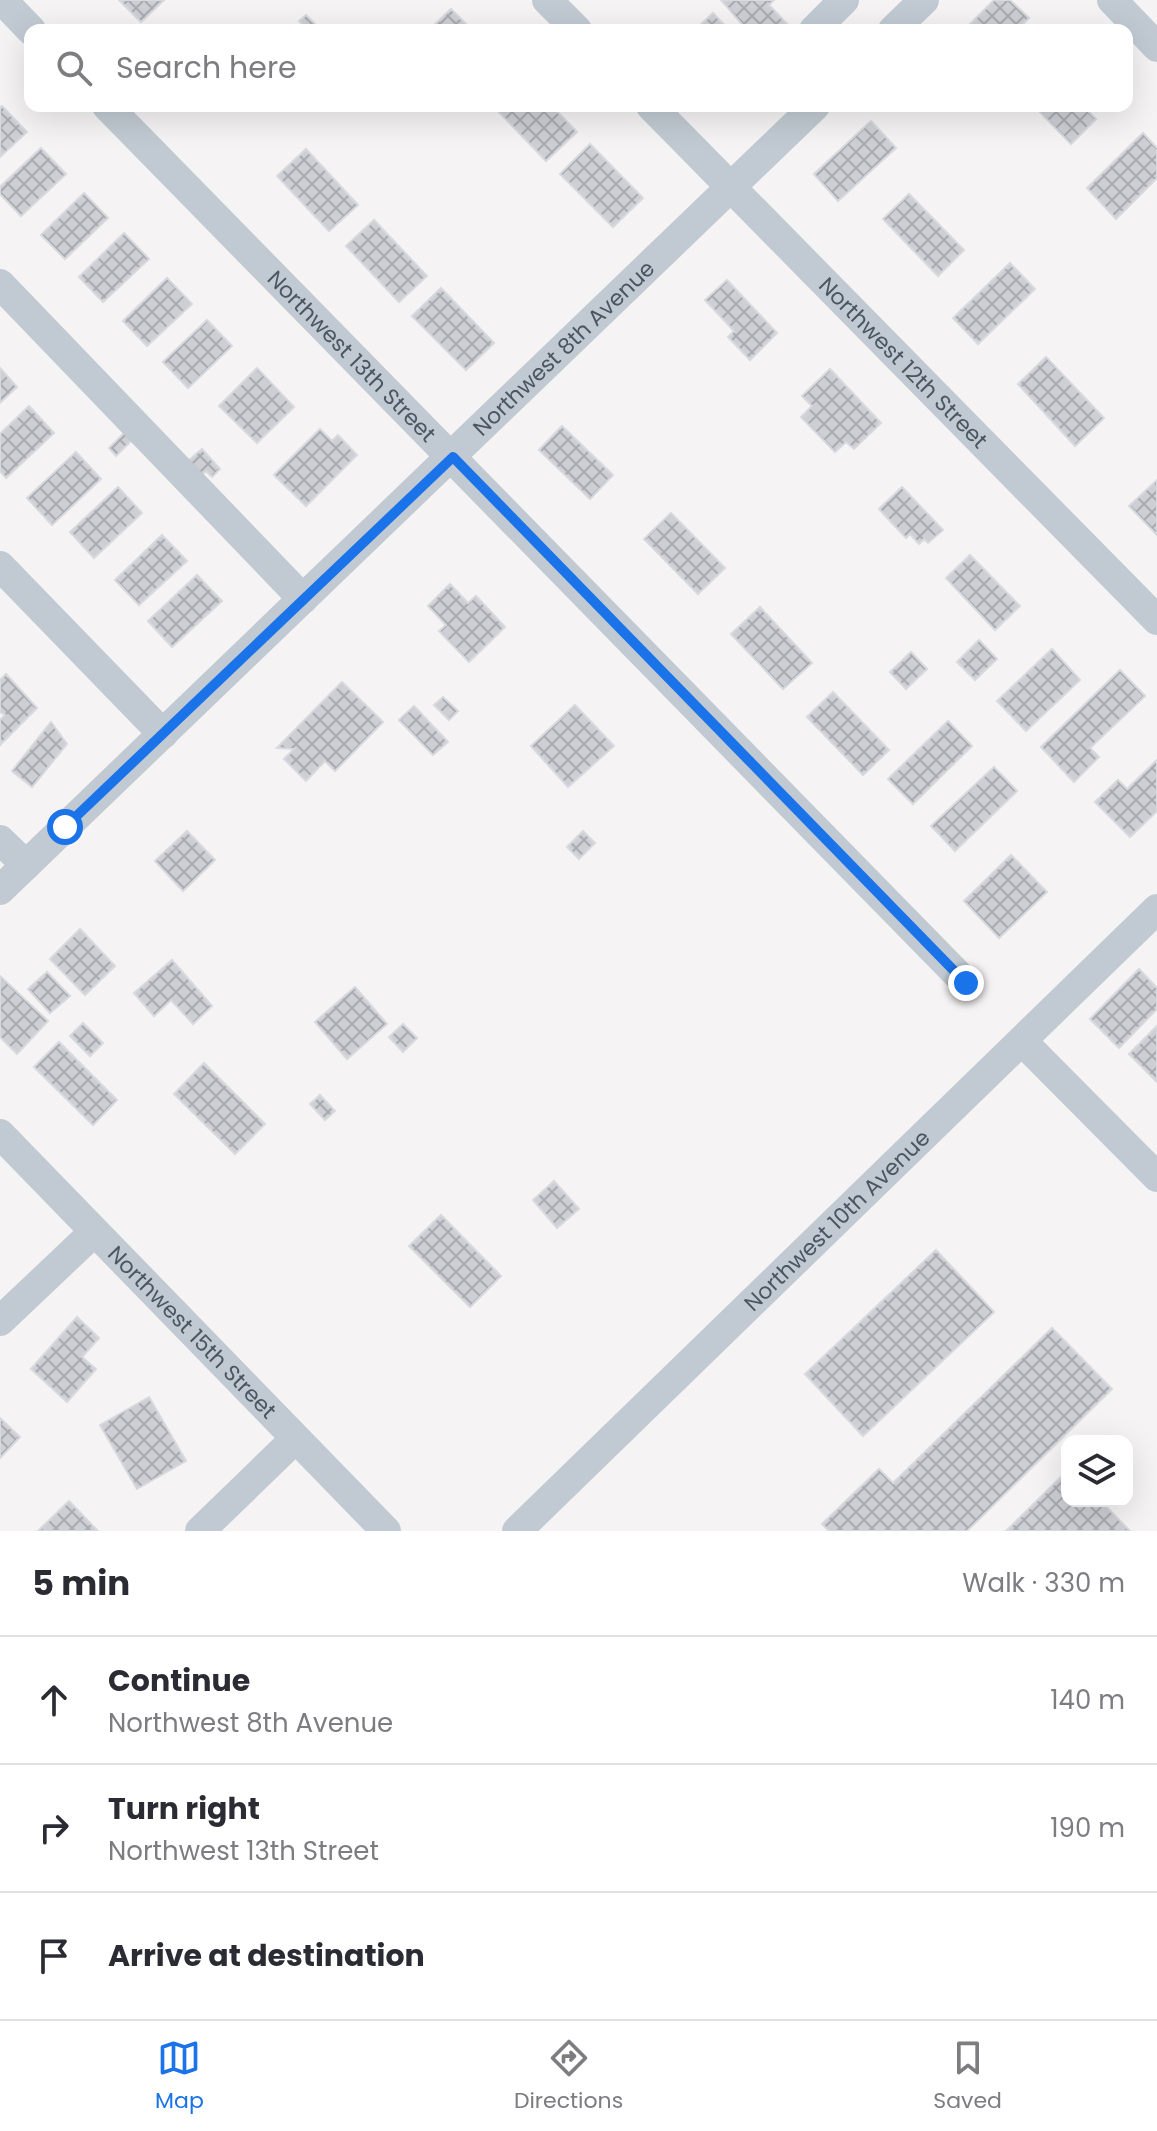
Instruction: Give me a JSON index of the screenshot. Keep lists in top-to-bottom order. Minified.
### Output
{"streets":{"street":["Northwest 8th Avenue","Northwest 13th Street","Northwest 12th Street","Northwest 10th Avenue","Northwest 15th Street"]},"crossings":[["Northwest 8th Avenue","Northwest 13th Street"],["Northwest 8th Avenue","Northwest 12th Street"]],"page":{"search":"Search here","heading":["5 min","Walk · 330 m"],"list":[["Continue","Northwest 8th Avenue","140 m"],["Turn right","Northwest 13th Street","190 m"],"Arrive at destination"],"nav":["Map","Directions","Saved"]}}
